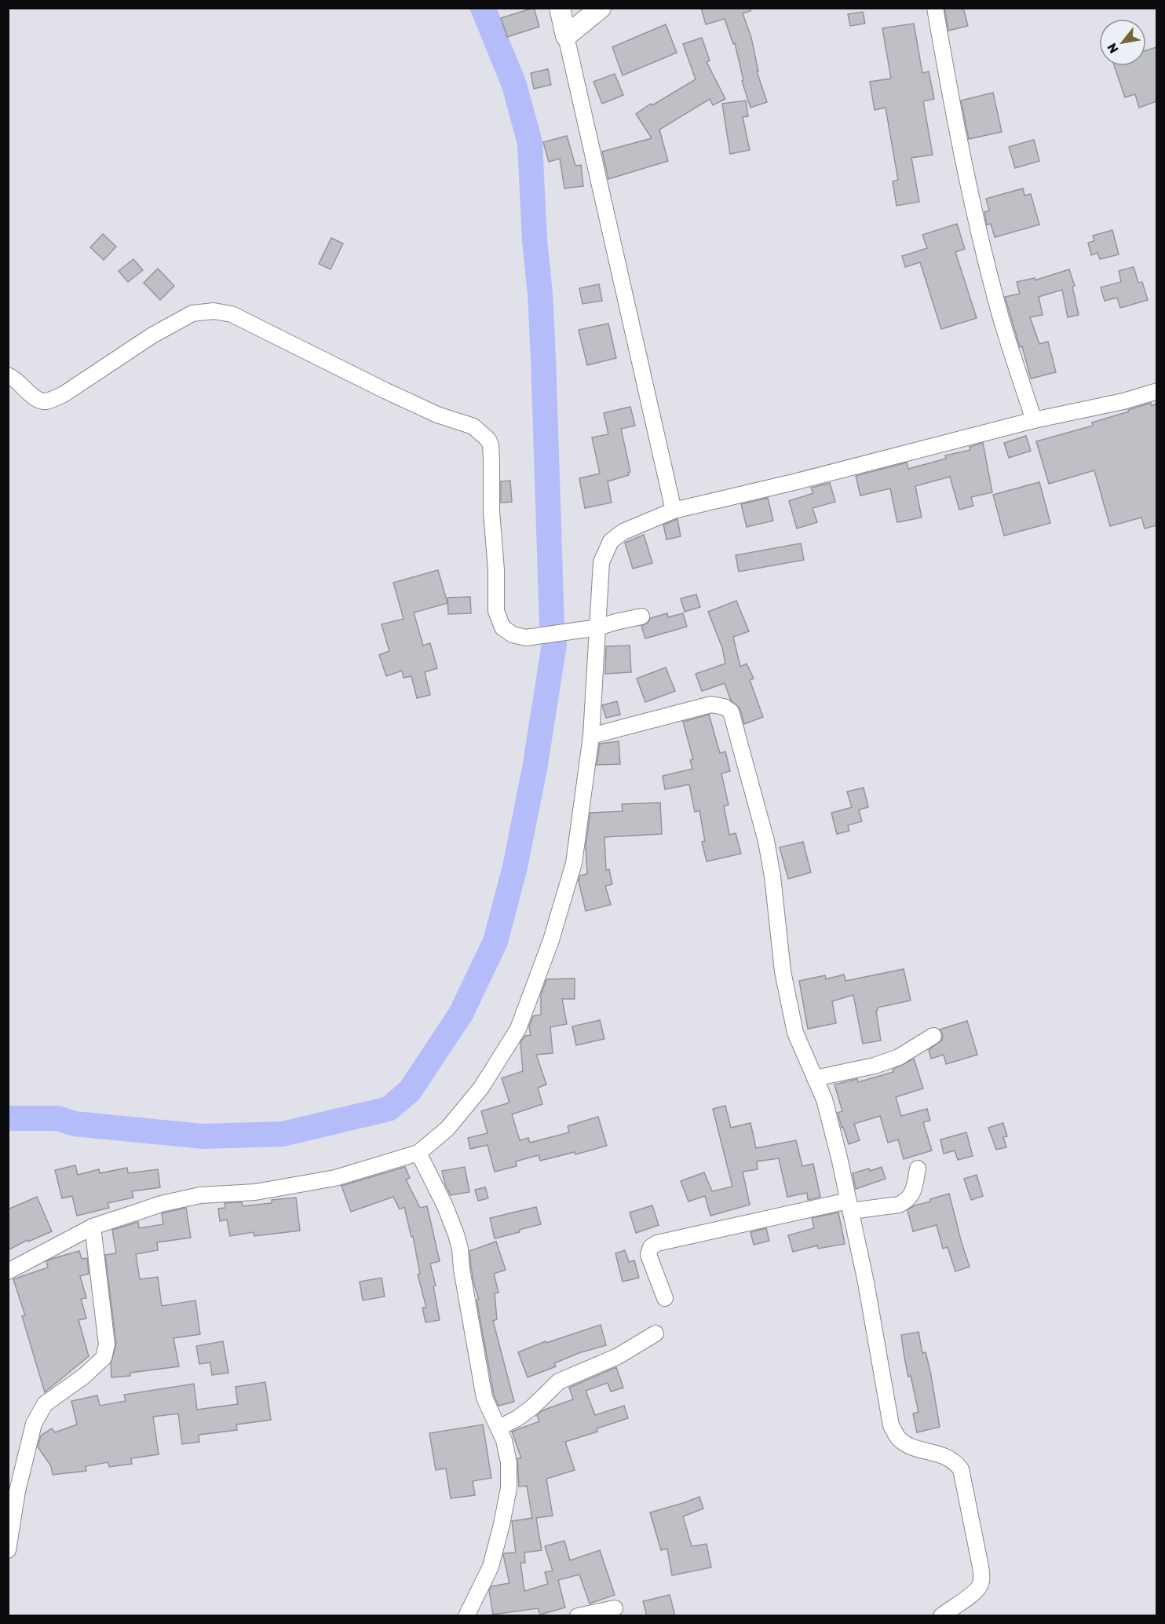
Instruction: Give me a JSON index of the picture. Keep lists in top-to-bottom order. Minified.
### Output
{"north":"bottom left"}
